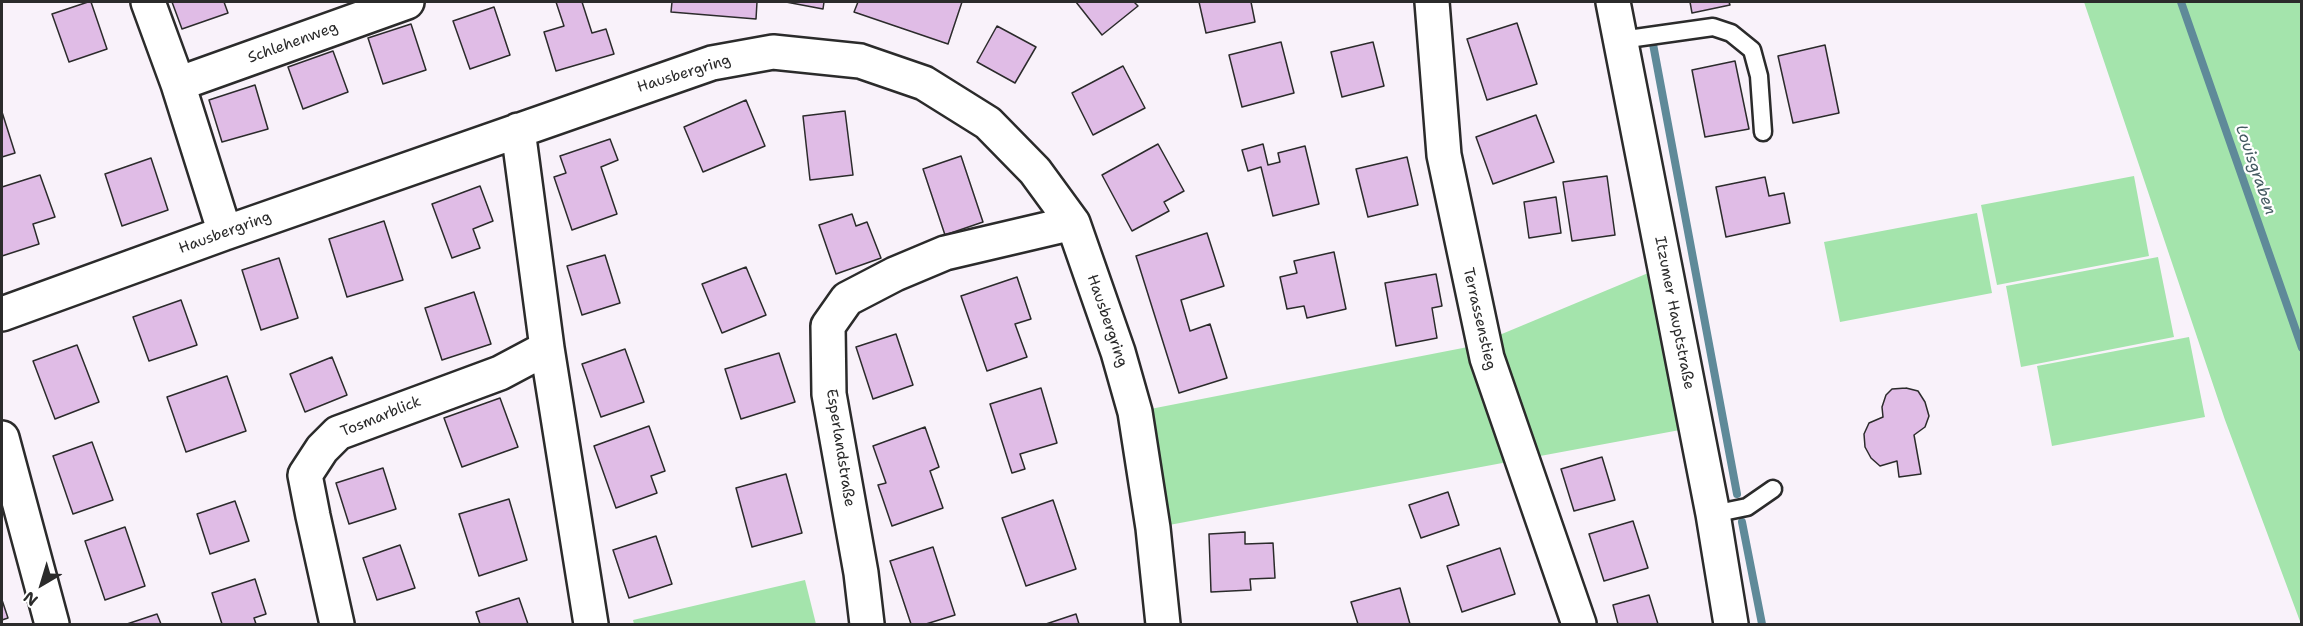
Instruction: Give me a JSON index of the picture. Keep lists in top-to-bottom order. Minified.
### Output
{"streets":{"street":["Schlehenweg","Hausbergring","Itzumer Hauptstraße","Terrassenstieg","Tosmarblick","Esperlandstraße"]},"crossings":[["Hausbergring","Esperlandstraße"]],"water":["Louisgraben"],"north":"bottom left"}
